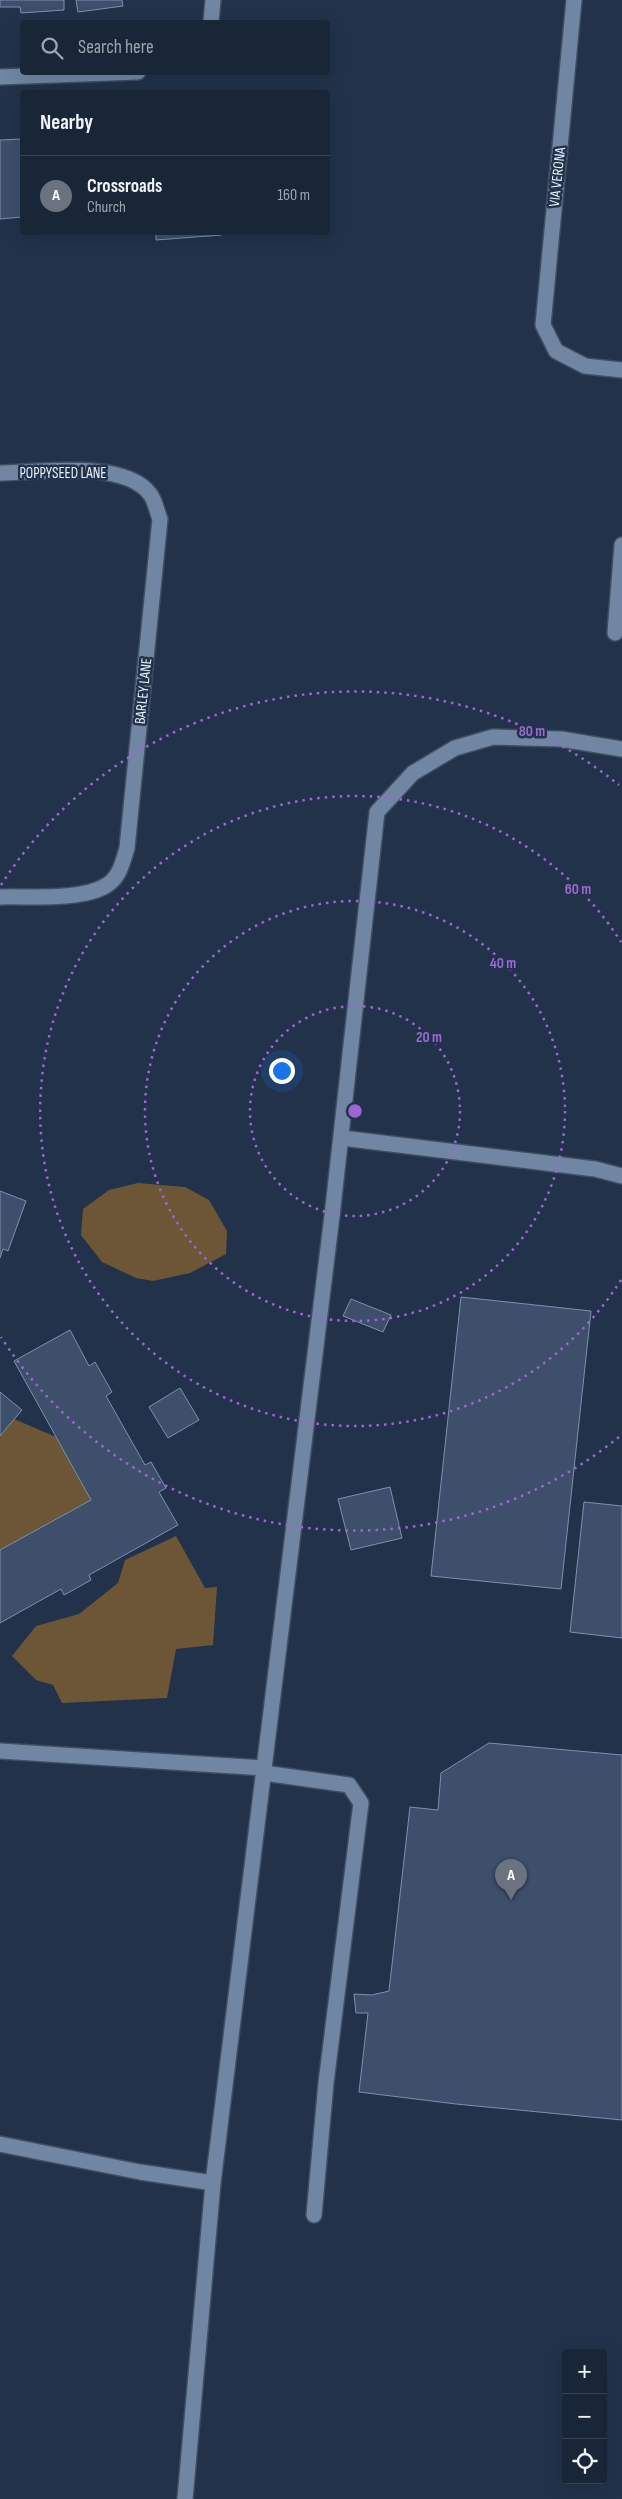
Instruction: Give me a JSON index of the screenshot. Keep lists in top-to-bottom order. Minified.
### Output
{"streets":{"street":["VIA VERONA","POPPYSEED LANE","BARLEY LANE"]},"crossings":[["POPPYSEED LANE","BARLEY LANE"]],"page":{"search":"Search here","heading":"Nearby","list":[{"mark":"A","name":"Crossroads","note":"Church","value":"160 m"}],"pins":"A","map_buttons":["+","−"]},"rings":["80 m","60 m","40 m","20 m"]}
